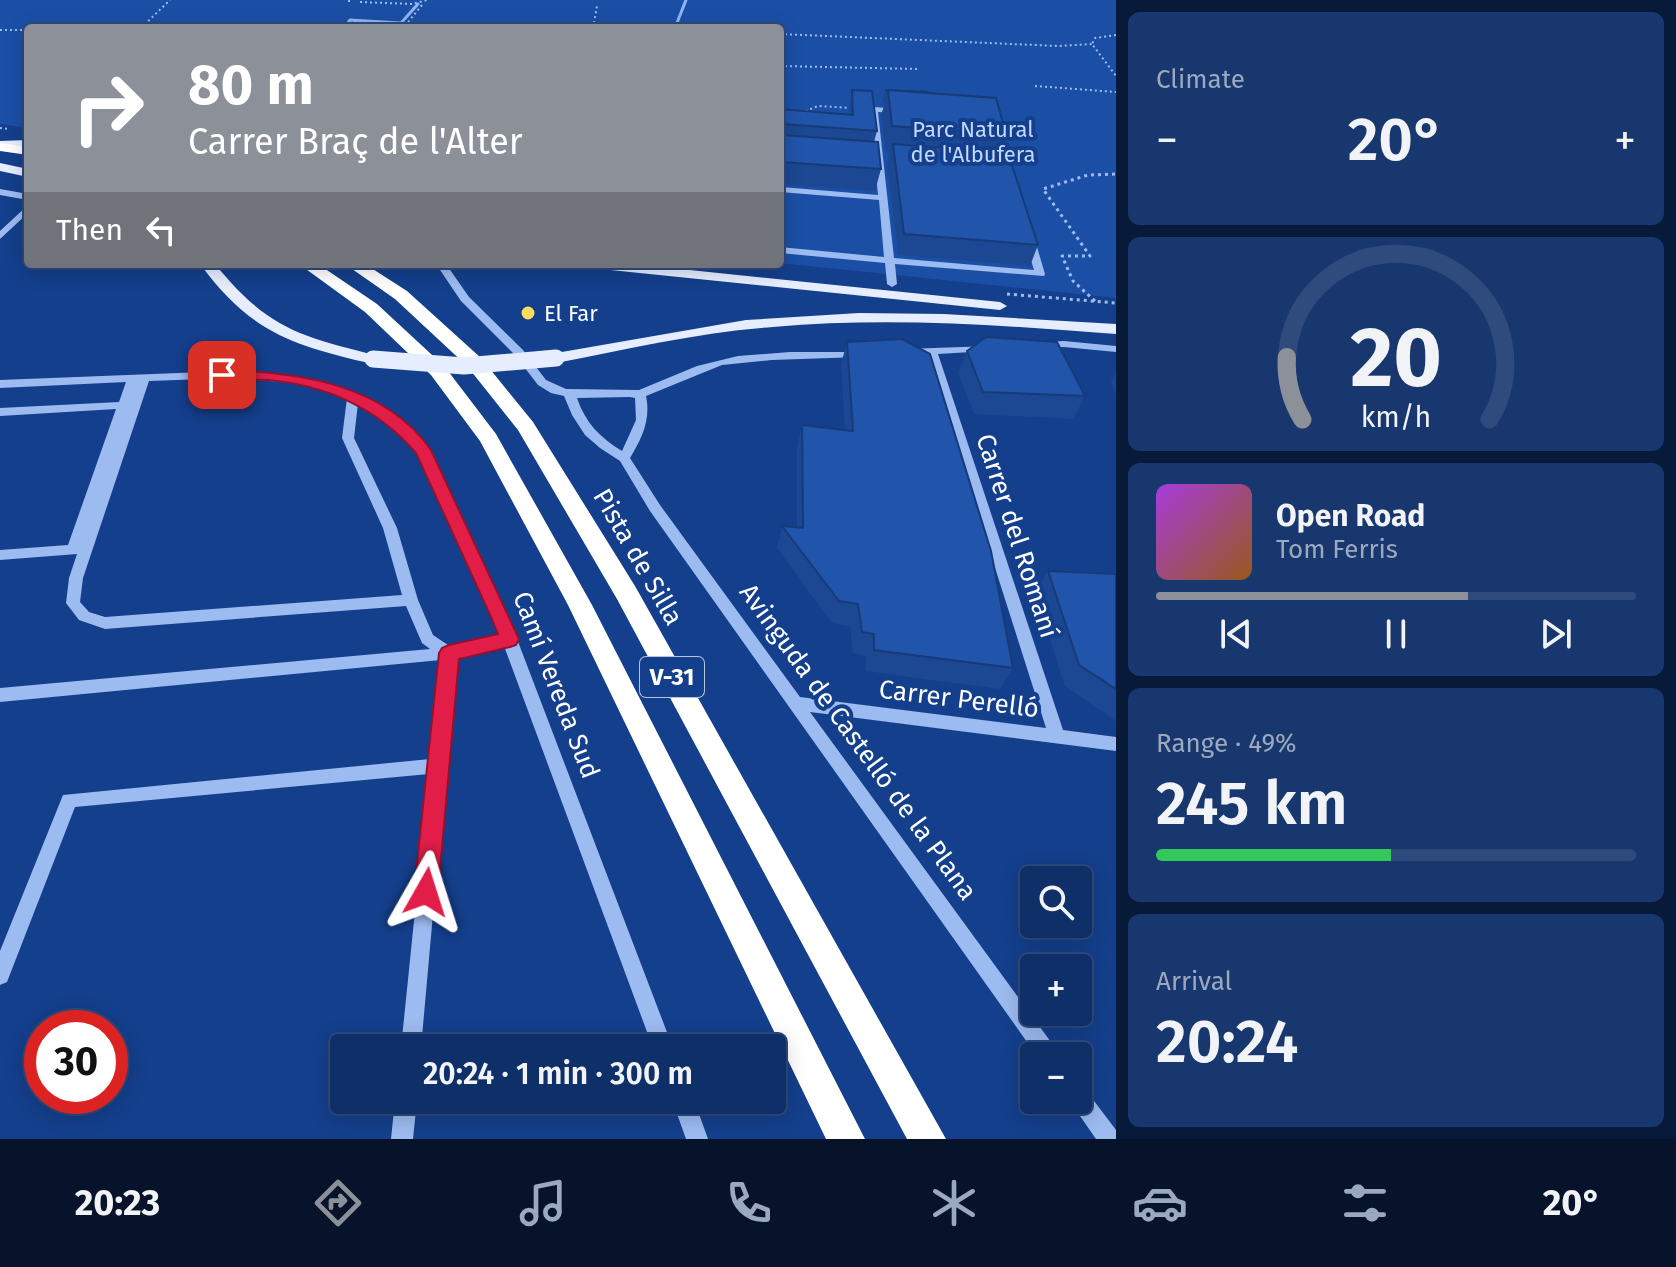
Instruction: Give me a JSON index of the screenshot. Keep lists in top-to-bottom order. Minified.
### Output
{"streets":{"highway":["Pista de Silla","V-31"],"street":["Carrer del Romaní","Camí Vereda Sud","Carrer Perelló","Avinguda de Castelló de la Plana"]},"crossings":[["Carrer del Romaní","Carrer Perelló"],["Carrer Perelló","Avinguda de Castelló de la Plana"]],"parks":["Parc Natural de l'Albufera"],"places":["El Far"],"page":{"tile":["Climate",["Range · 49%","245 km"],["Arrival","20:24"]],"turn":["80 m","Carrer Braç de l'Alter"],"heat":["−","20°","+"],"then":"Then","song":["Open Road","Tom Ferris"],"map_buttons":["+","−"],"limit":"30","trip":"20:24 · 1 min · 300 m","tabs":["20:23","20°"],"gauge":["20","km/h"]}}
